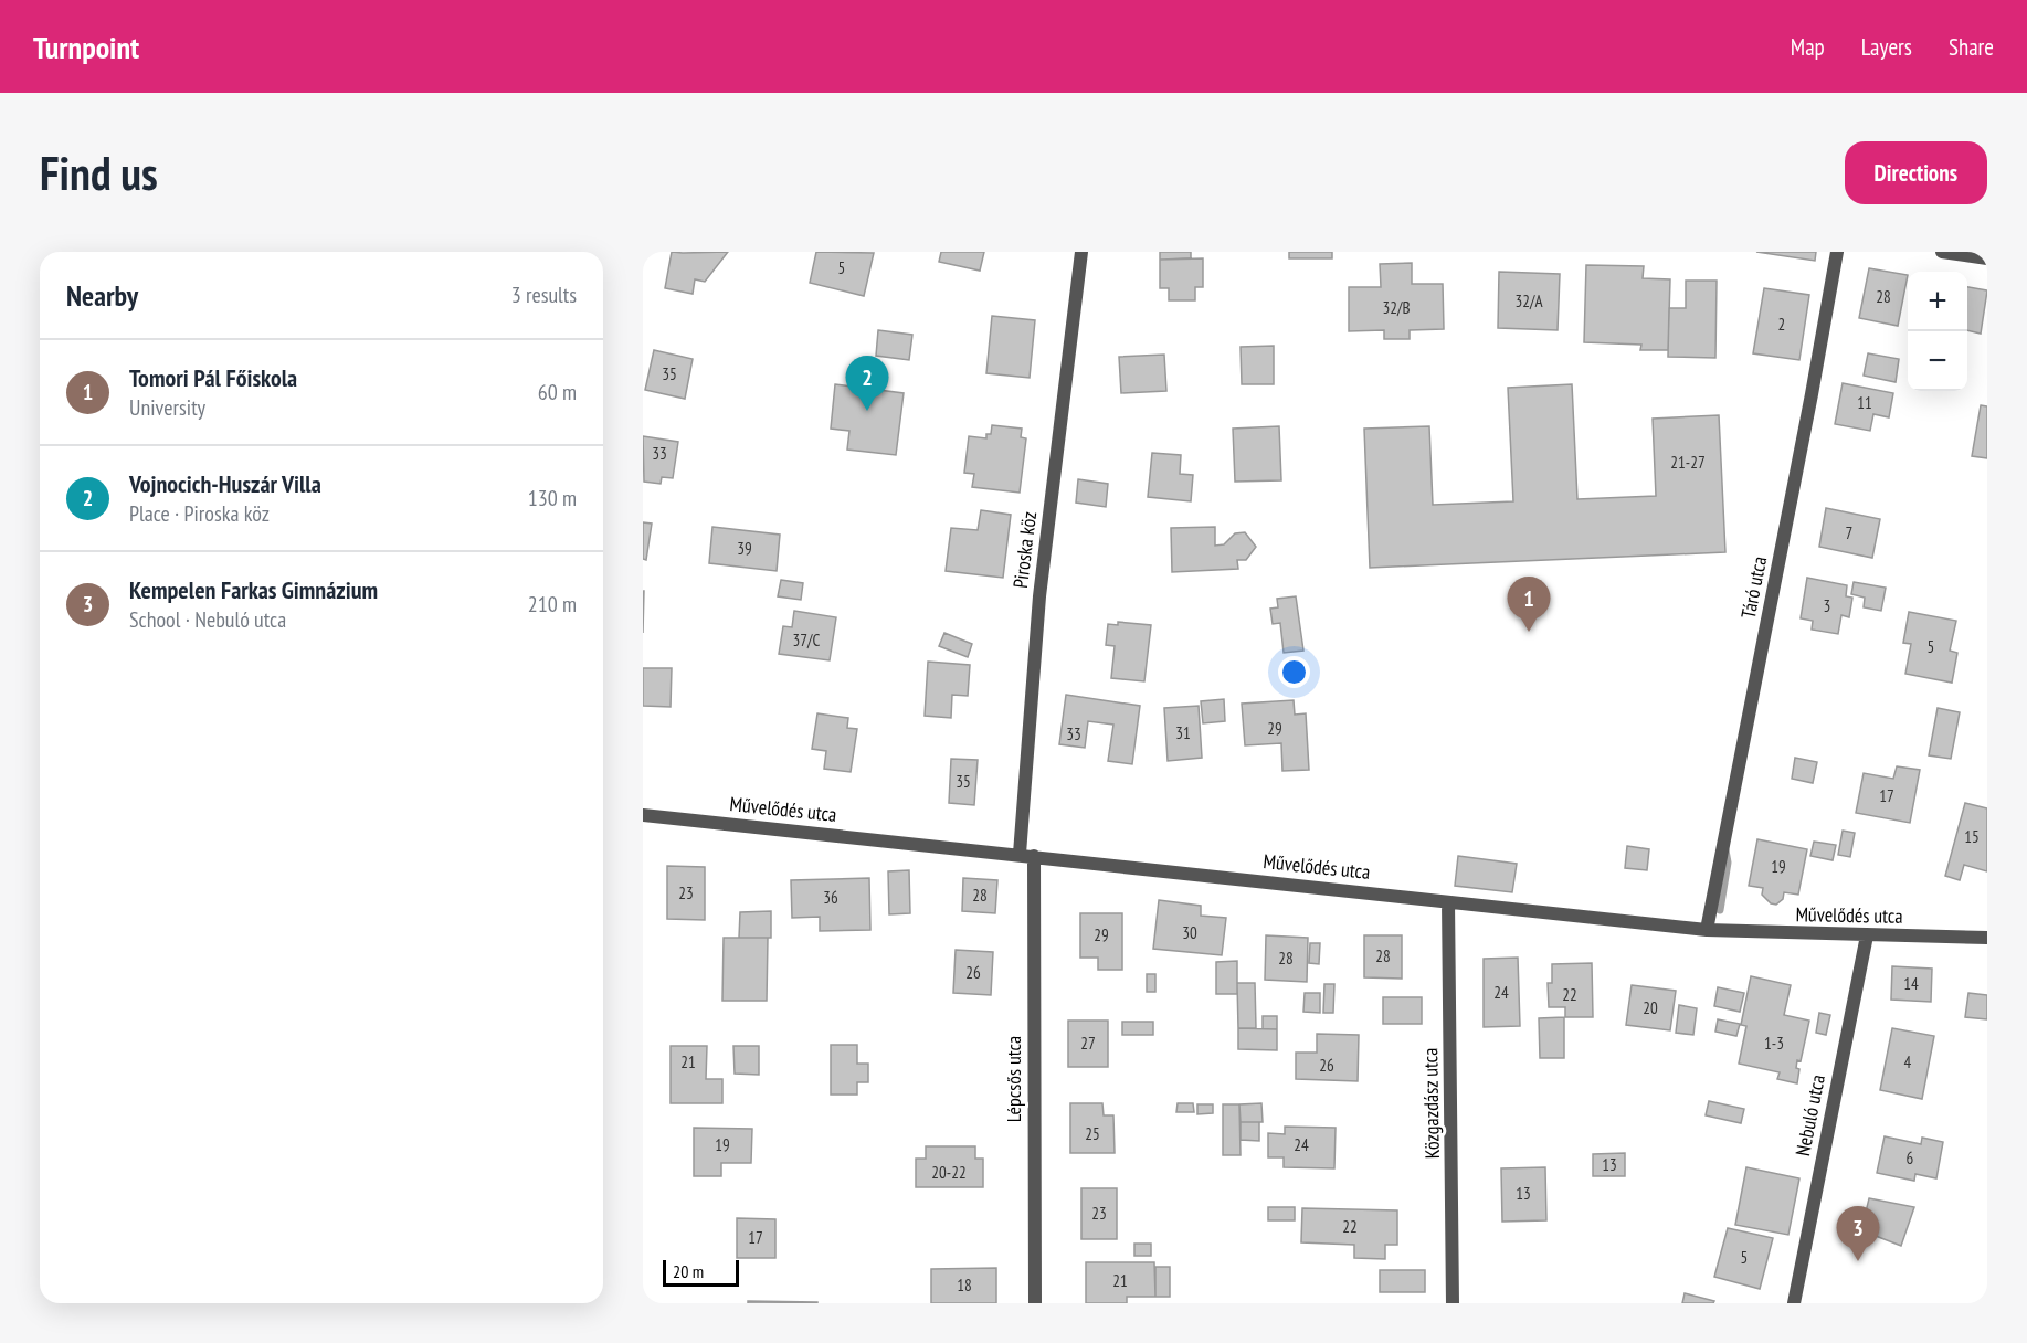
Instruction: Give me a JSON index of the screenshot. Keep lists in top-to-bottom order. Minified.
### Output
{"streets":{"street":["Piroska köz","Táró utca","Művelődés utca","Lépcsős utca","Közgazdász utca","Nebuló utca"]},"crossings":[["Piroska köz","Művelődés utca"],["Piroska köz","Lépcsős utca"],["Táró utca","Művelődés utca"],["Művelődés utca","Lépcsős utca"],["Művelődés utca","Közgazdász utca"],["Művelődés utca","Nebuló utca"]],"house_numbers":["5","28","32/A","32/B","2","35","11","33","21-27","7","39","3","37/C","5","29","31","33","35","17","15","19","23","28","36","30","29","28","28","26","14","24","22","20","27","1-3","21","4","26","25","19","24","6","13","20-22","13","23","22","17","5","21","18"],"scale_bar":"20 m","page":{"header":"Turnpoint","nav":["Map","Layers","Share"],"buttons":"Directions","title":"Find us","heading":["Nearby","3 results"],"map_buttons":["+","−"],"list":[{"mark":"1","name":"Tomori Pál Főiskola","note":"University","value":"60 m"},{"mark":"2","name":"Vojnocich-Huszár Villa","note":"Place · Piroska köz","value":"130 m"},{"mark":"3","name":"Kempelen Farkas Gimnázium","note":"School · Nebuló utca","value":"210 m"}],"pins":["2","1","3"],"scale":"20 m"}}
